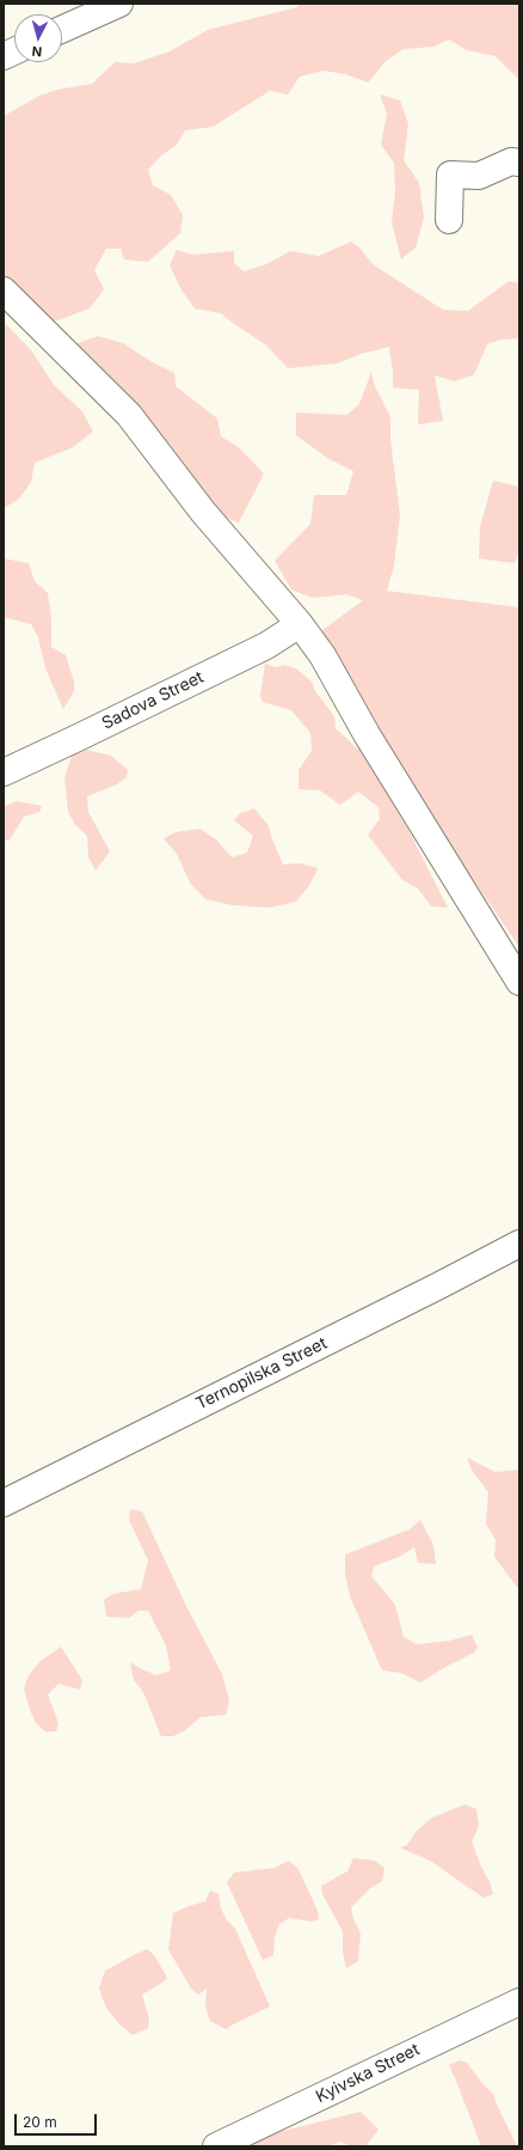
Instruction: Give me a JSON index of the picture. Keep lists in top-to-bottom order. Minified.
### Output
{"streets":{"main road":["Sadova Street","Ternopilska Street","Kyivska Street"]},"scale_bar":"20 m","north":"bottom"}
